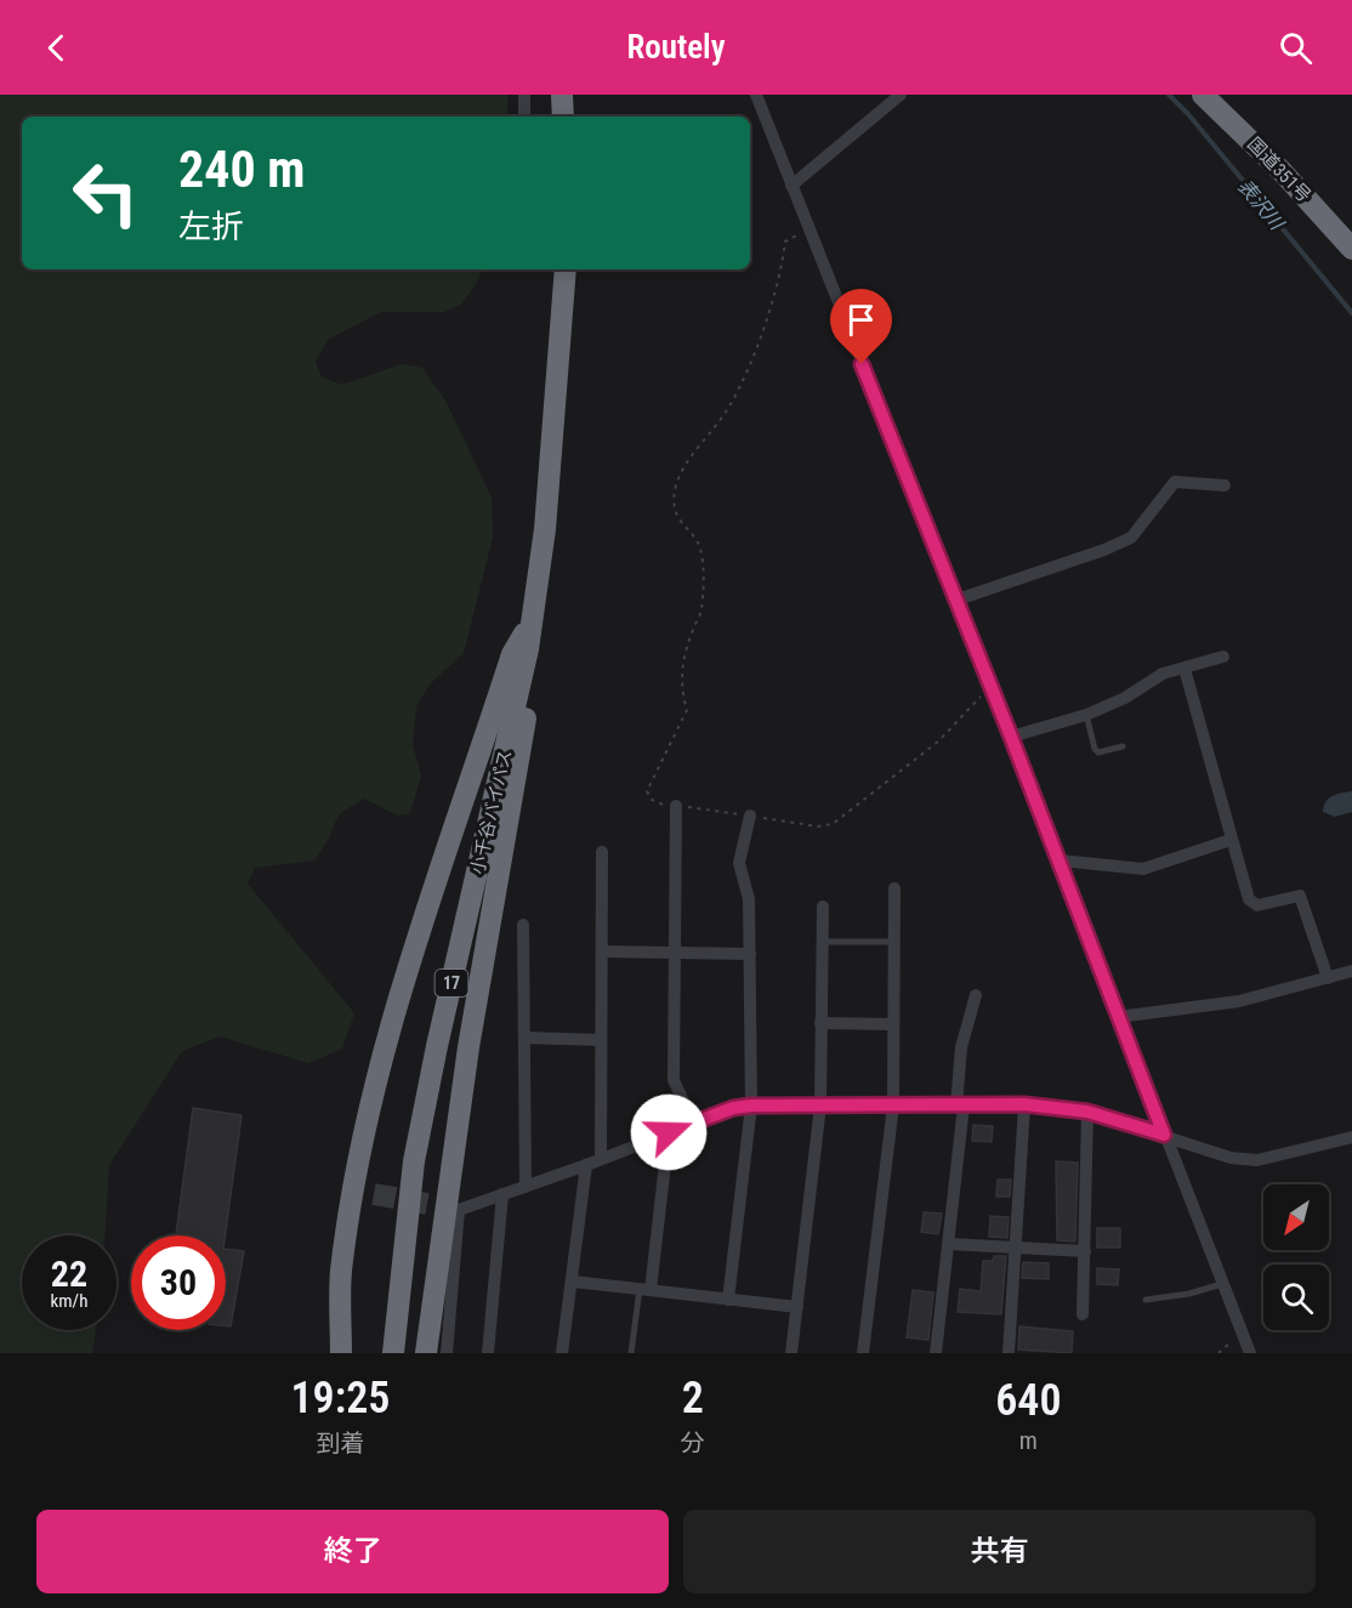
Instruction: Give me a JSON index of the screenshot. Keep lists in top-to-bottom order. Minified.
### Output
{"streets":{"highway":["国道351号","小千谷バイパス","17"]},"water":["表沢川"],"north":"bottom left","page":{"header":"Routely","turn":["240 m","左折"],"speed":"22 km/h","limit":"30","eta":["19:25","到着","2","分","640","m"],"buttons":["終了","共有"]}}
